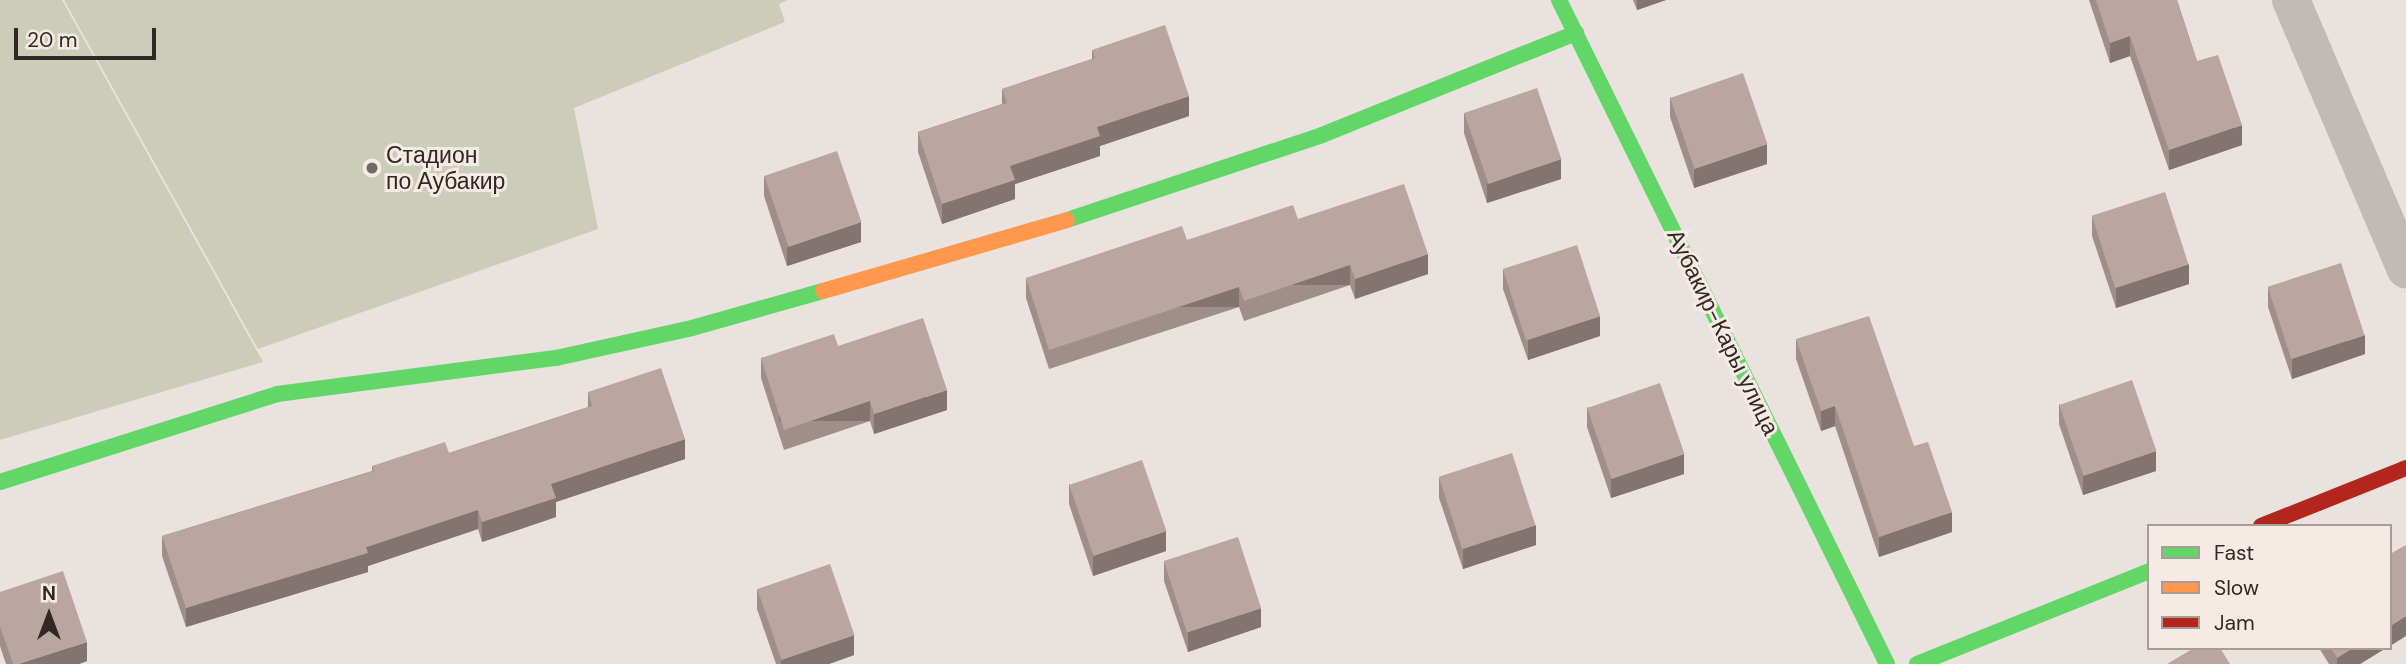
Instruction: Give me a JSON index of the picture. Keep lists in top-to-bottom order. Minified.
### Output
{"streets":{"street":["Аубакир-Кары улица"]},"places":["Стадион по Аубакир"],"legend":["Fast","Slow","Jam"],"scale_bar":"20 m","north":"top"}
